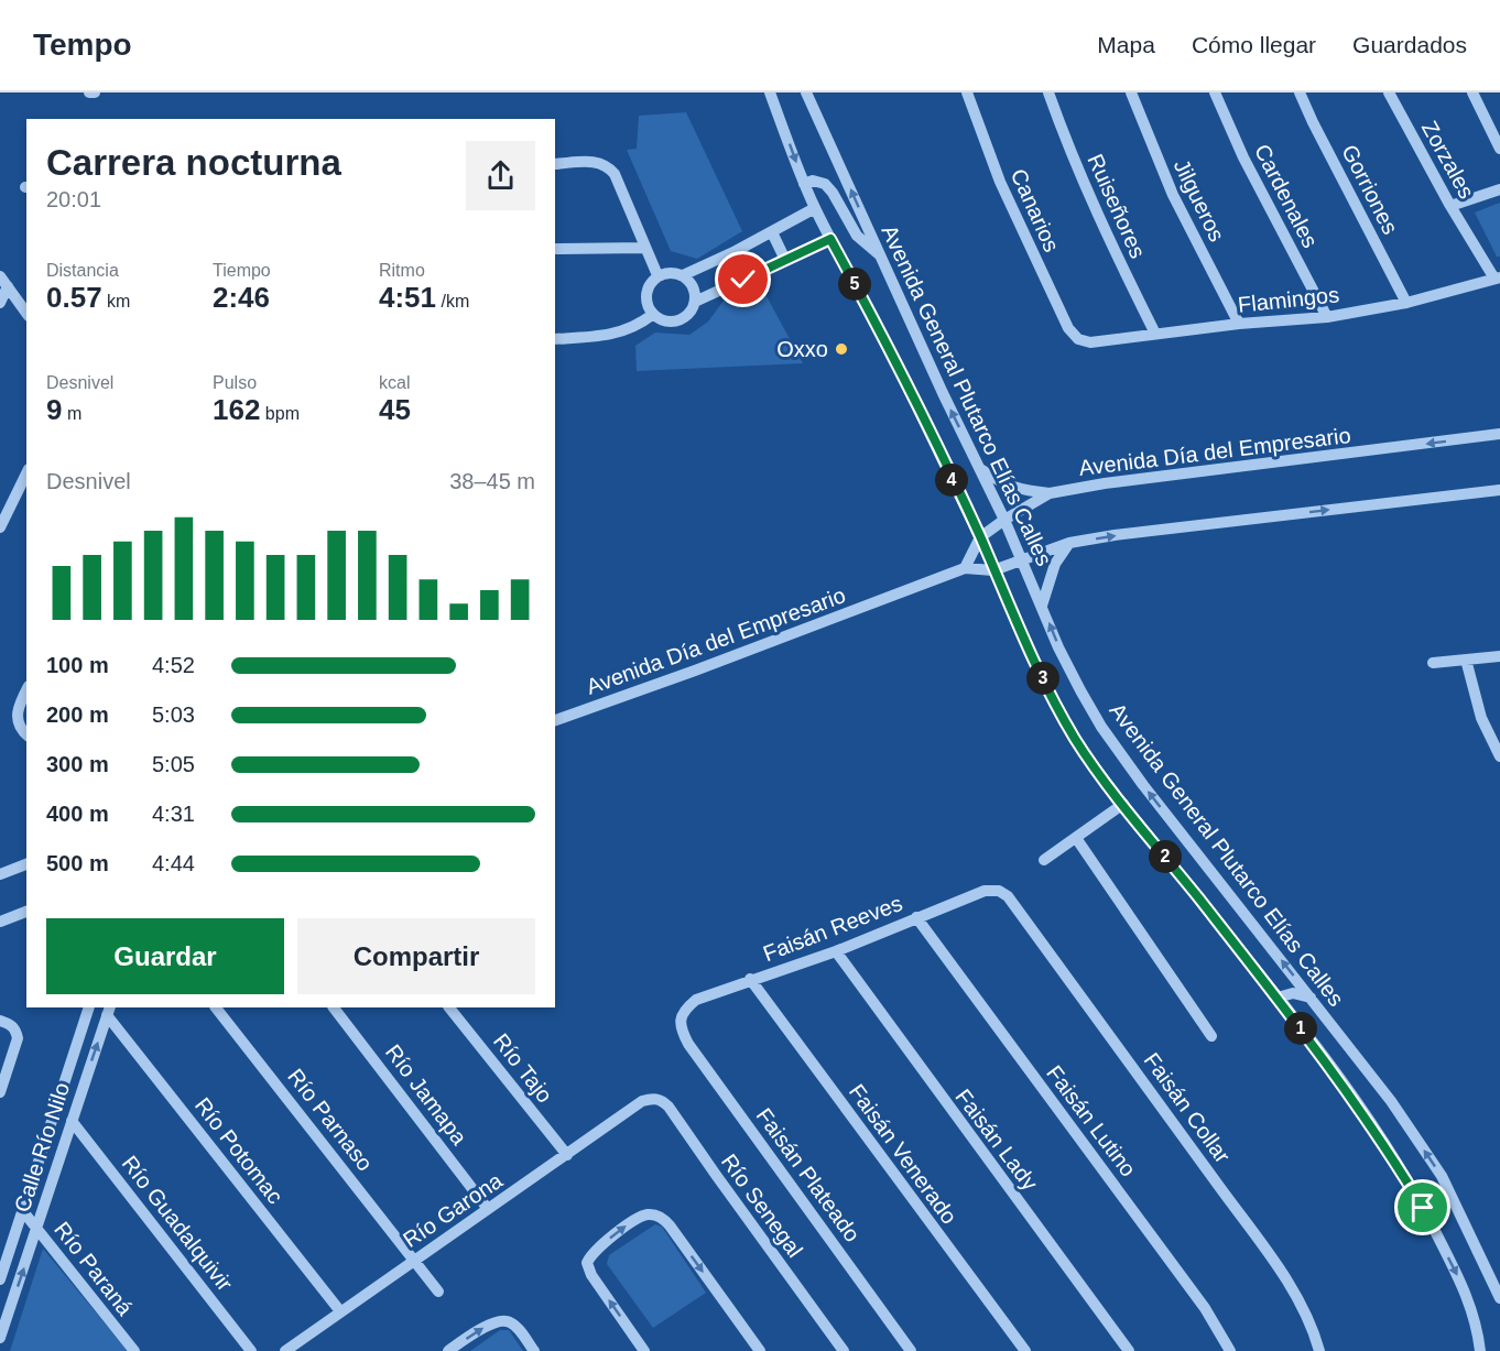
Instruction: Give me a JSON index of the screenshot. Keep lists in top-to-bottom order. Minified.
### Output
{"streets":{"street":["Zorzales","Gorriones","Cardenales","Jilgueros","Ruiseñores","Canarios","Flamingos","Avenida General Plutarco Elías Calles","Avenida Día del Empresario","Faisán Reeves","Río Tajo","Río Jamapa","Faisán Collar","Río Parnaso","Faisán Lutino","Faisán Lady","Calle Río Nilo","Río Potomac","Faisán Venerado","Faisán Plateado","Río Senegal","Río Garona","Río Guadalquivir","Río Paraná"]},"crossings":[["Zorzales","Flamingos"],["Gorriones","Flamingos"],["Cardenales","Flamingos"],["Jilgueros","Flamingos"],["Ruiseñores","Flamingos"],["Canarios","Flamingos"],["Avenida General Plutarco Elías Calles","Avenida Día del Empresario"],["Faisán Reeves","Faisán Collar"],["Faisán Reeves","Faisán Lutino"],["Faisán Reeves","Faisán Lady"],["Faisán Reeves","Faisán Venerado"],["Faisán Reeves","Faisán Plateado"],["Río Tajo","Río Garona"],["Río Jamapa","Río Garona"],["Río Parnaso","Río Garona"],["Calle Río Nilo","Río Potomac"],["Calle Río Nilo","Río Guadalquivir"],["Calle Río Nilo","Río Paraná"],["Río Potomac","Río Garona"],["Río Senegal","Río Garona"]],"places":["Oxxo"],"page":{"header":"Tempo","nav":["Mapa","Cómo llegar","Guardados"],"heading":["Carrera nocturna","20:01"],"stats":[["Distancia","0.57 km"],["Tiempo","2:46"],["Ritmo","4:51 /km"],["Desnivel","9 m"],["Pulso","162 bpm"],["kcal","45"]],"pins":["5","4","3","2","1"],"chart":["Desnivel","38–45 m"],"list":[{"name":"100 m","note":"4:52"},{"name":"200 m","note":"5:03"},{"name":"300 m","note":"5:05"},{"name":"400 m","note":"4:31"},{"name":"500 m","note":"4:44"}],"buttons":["Guardar","Compartir"]}}
